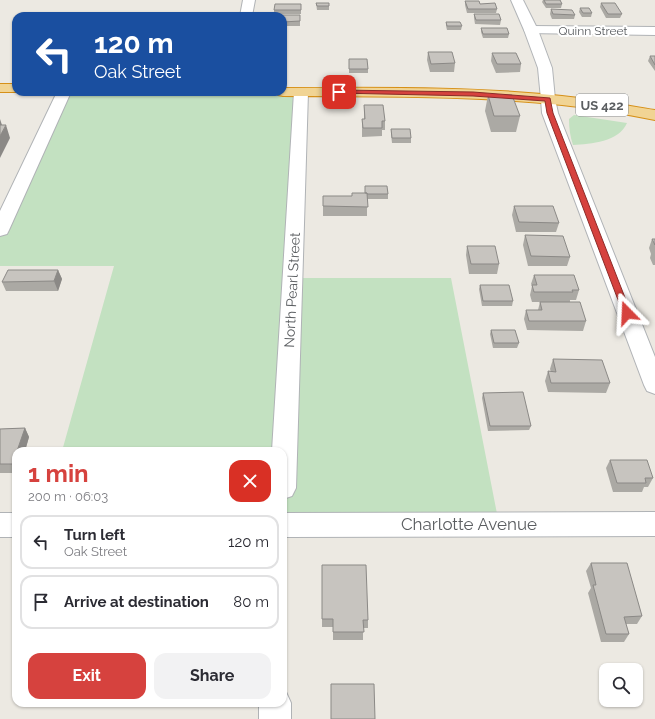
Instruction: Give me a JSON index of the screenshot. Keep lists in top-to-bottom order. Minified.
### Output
{"streets":{"highway":["US 422"],"street":["Quinn Street","North Pearl Street","Charlotte Avenue"]},"crossings":[["US 422","North Pearl Street"]],"page":{"turn":["120 m","Oak Street"],"heading":["1 min","200 m · 06:03"],"list":[{"name":"Turn left","note":"Oak Street","value":"120 m"},{"name":"Arrive at destination","value":"80 m"}],"buttons":["Exit","Share"]}}
